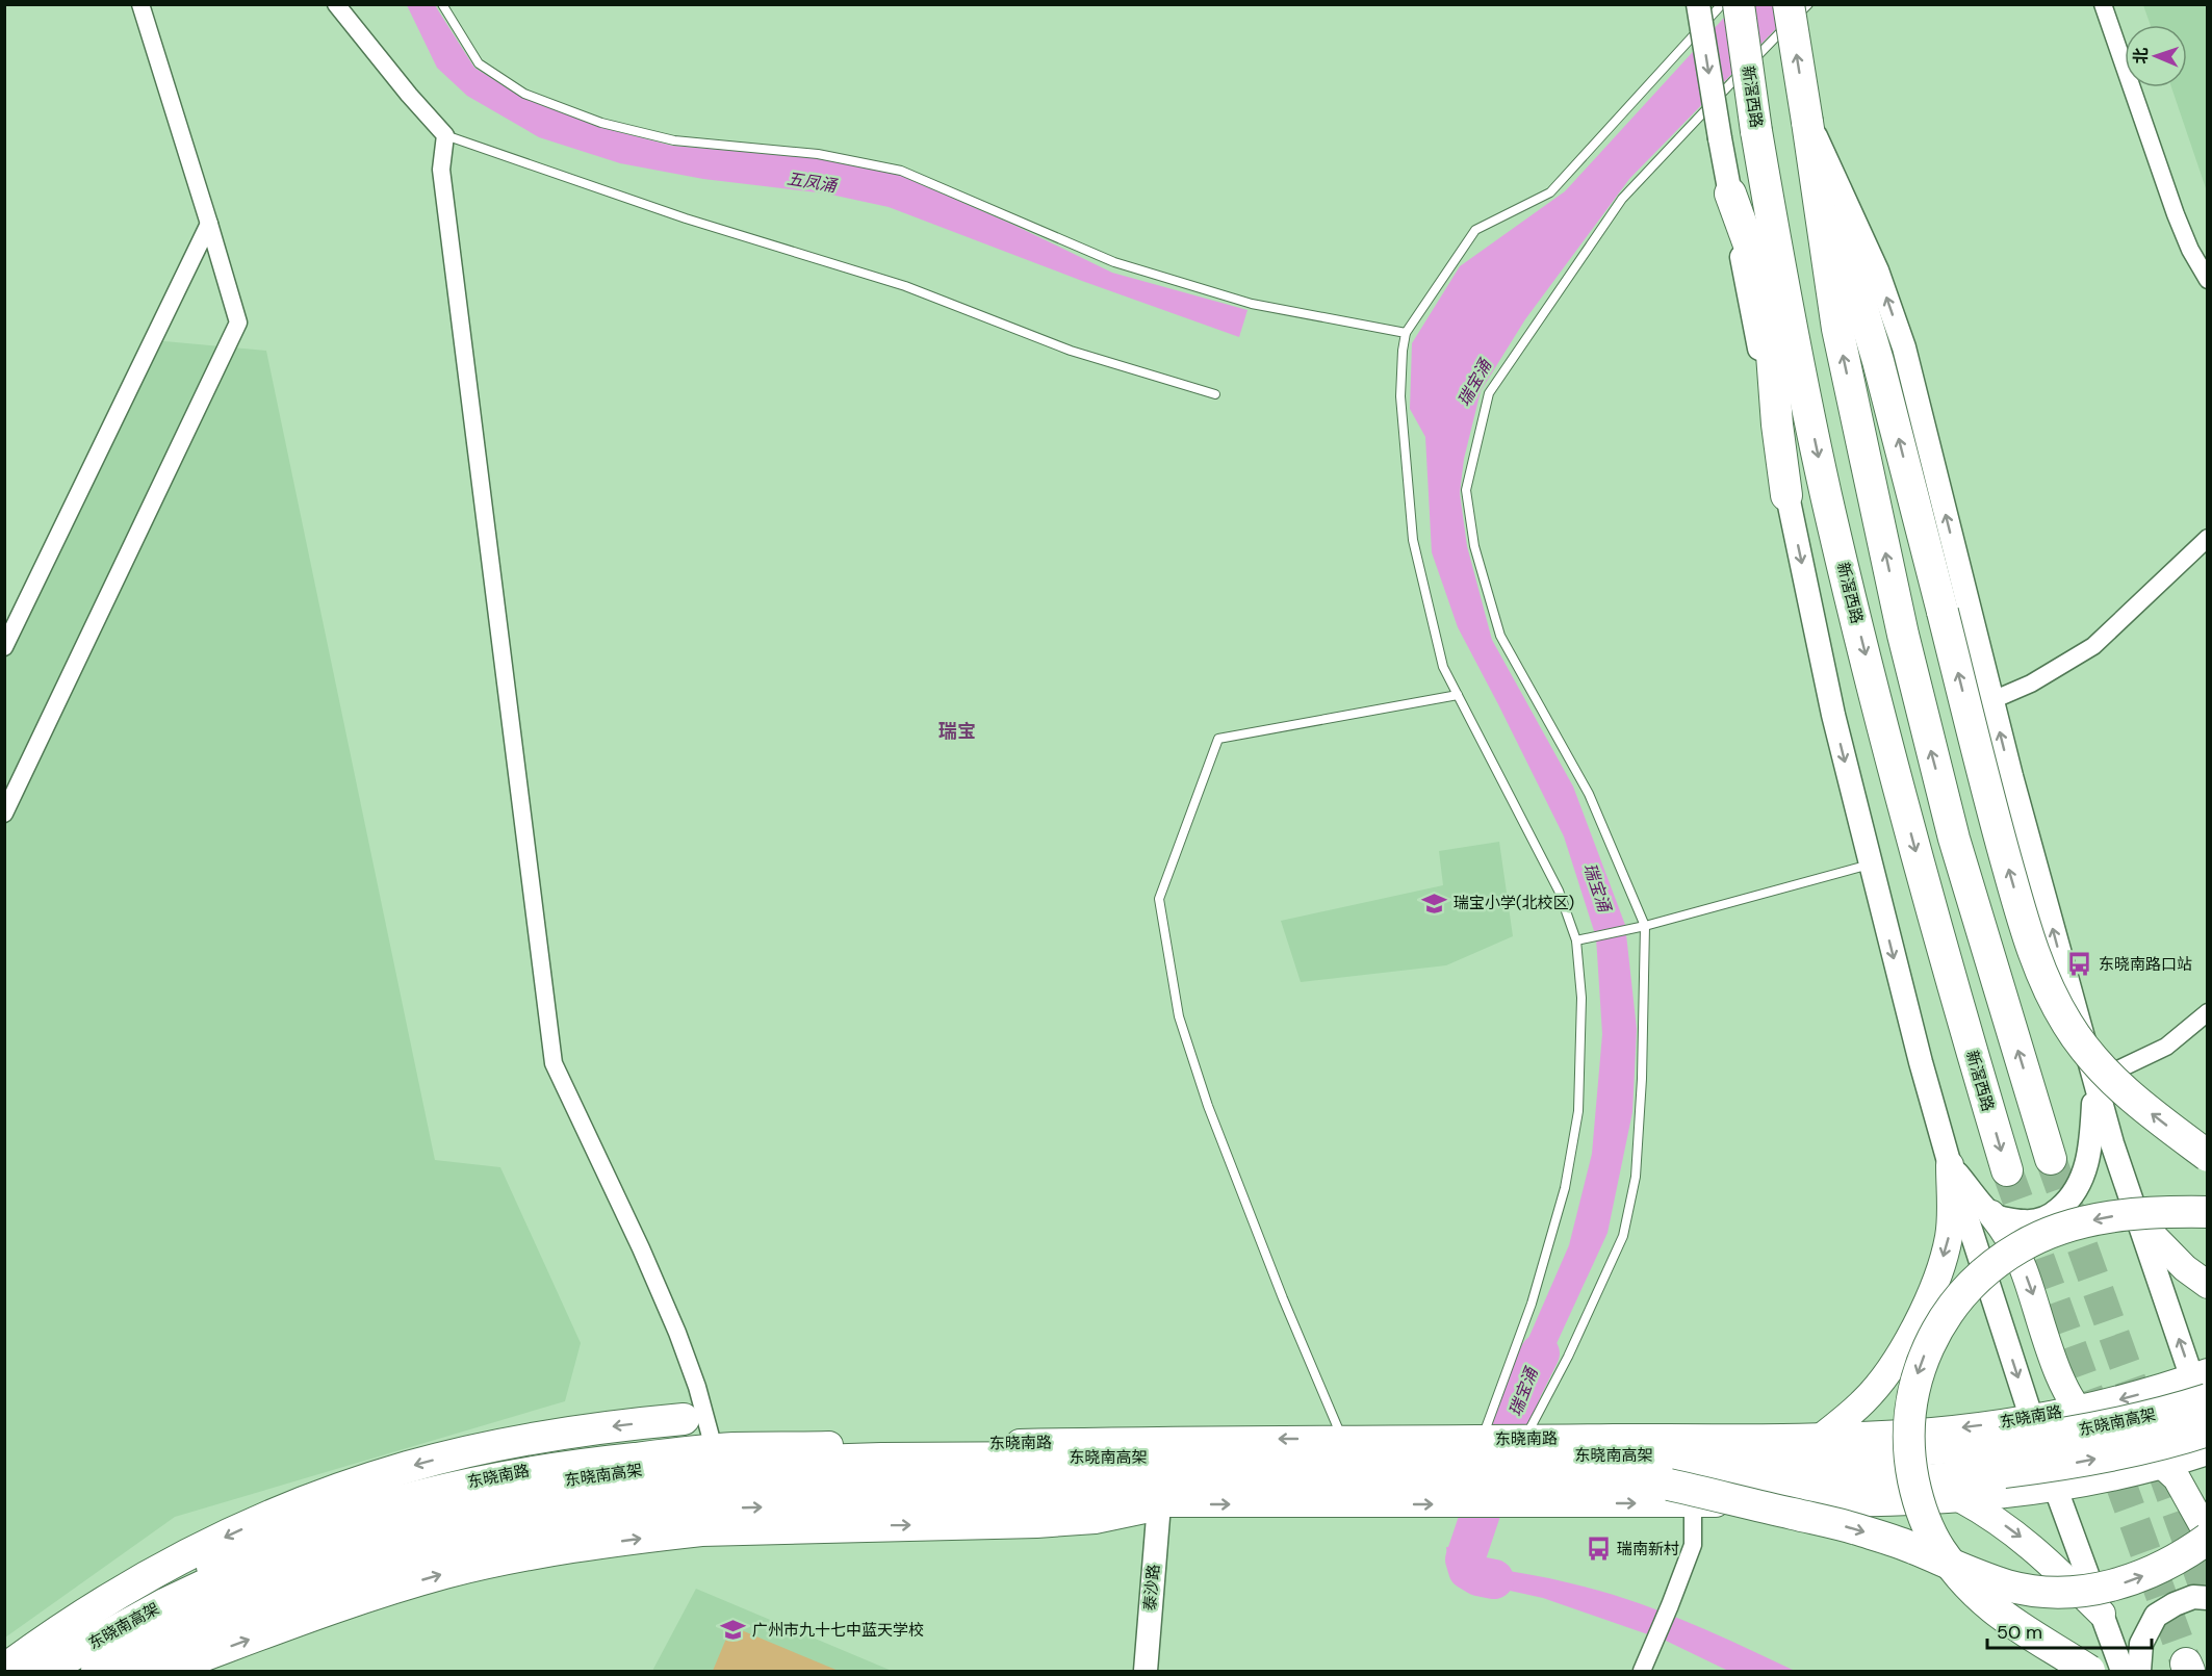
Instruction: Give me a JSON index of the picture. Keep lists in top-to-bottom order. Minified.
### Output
{"streets":{"highway":["新滘西路","东晓南高架"],"main road":["东晓南路","泰沙路"]},"crossings":[["东晓南路","东晓南高架"]],"districts":["瑞宝"],"water":["五凤涌","瑞宝涌"],"places":{"school or university":["瑞宝小学(北校区)","广州市九十七中蓝天学校"],"bus stop":["东晓南路口站","瑞南新村"]},"scale_bar":"50 m","north":"left"}
